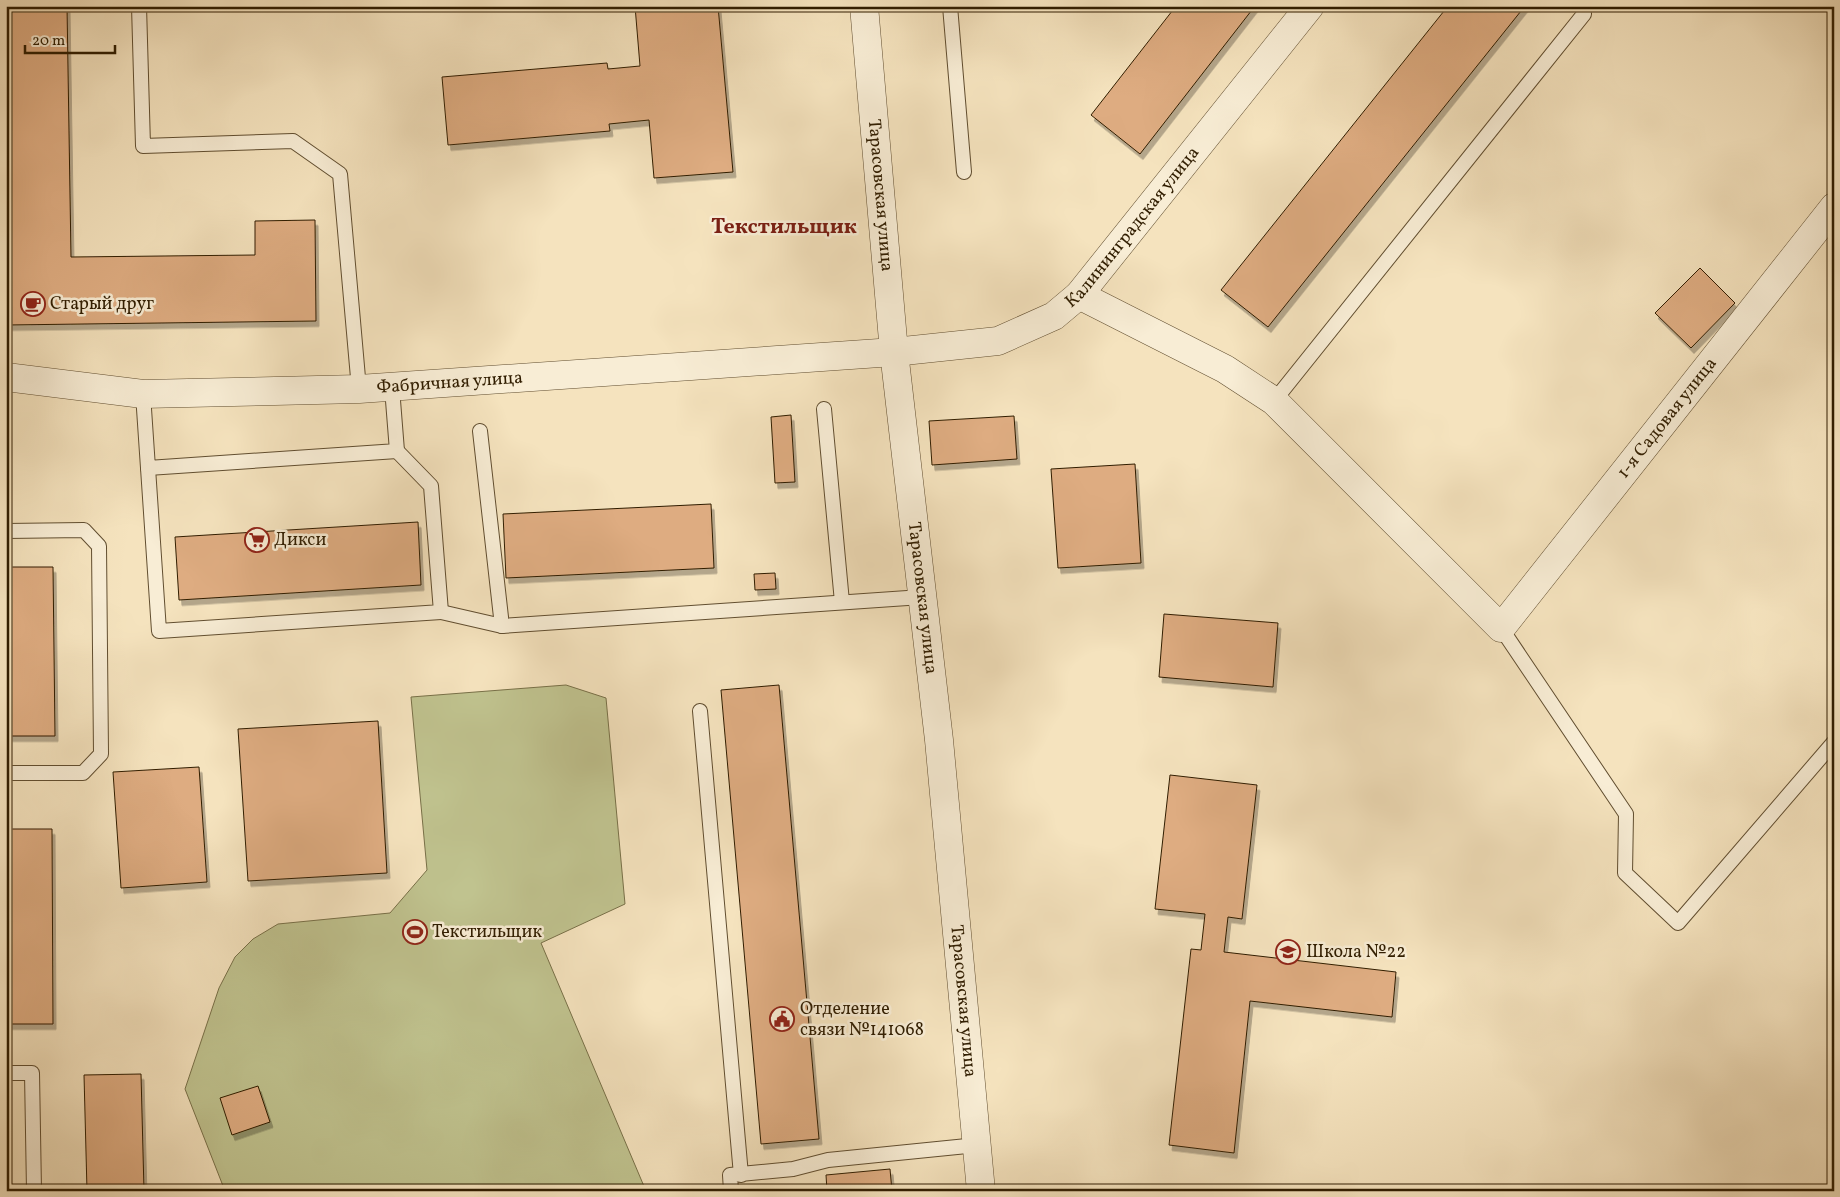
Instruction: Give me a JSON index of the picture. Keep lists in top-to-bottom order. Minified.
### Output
{"streets":{"street":["Тарасовская улица","Калининградская улица","Фабричная улица","1-я Садовая улица"]},"crossings":[["Тарасовская улица","Калининградская улица"],["Тарасовская улица","Фабричная улица"],["Калининградская улица","Фабричная улица"]],"districts":["Текстильщик"],"places":{"cafe":["Старый друг"],"supermarket":["Дикси"],"sports":["Текстильщик"],"school or university":["Школа №22"],"public building":["Отделение связи №141068"]},"scale_bar":"20 m"}
